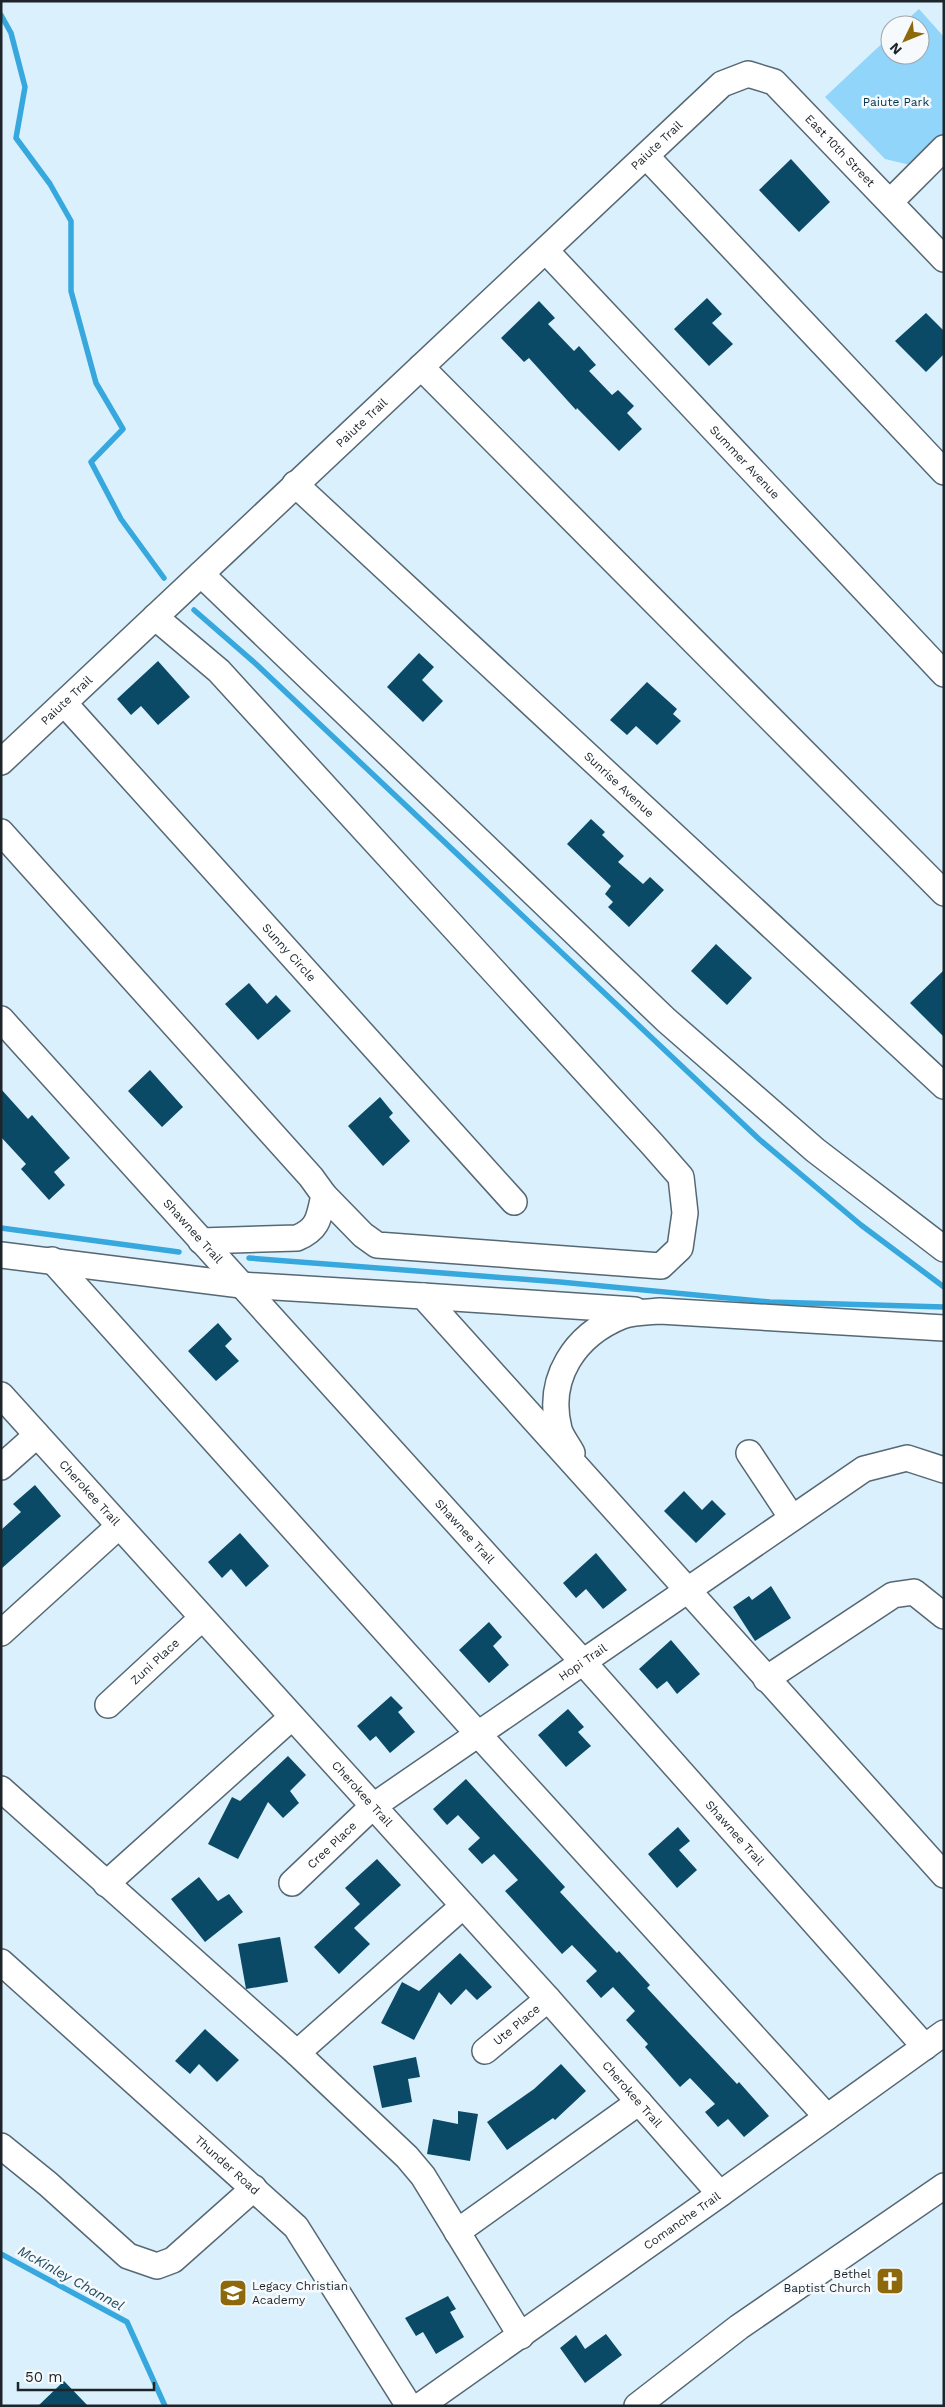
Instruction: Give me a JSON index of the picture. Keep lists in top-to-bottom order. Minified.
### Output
{"streets":{"street":["Paiute Trail","East 10th Street","Summer Avenue","Sunrise Avenue","Sunny Circle","Shawnee Trail","Cherokee Trail","Zuni Place","Hopi Trail","Cree Place","Ute Place","Thunder Road","Comanche Trail"]},"crossings":[["Paiute Trail","East 10th Street"],["Paiute Trail","Summer Avenue"],["Paiute Trail","Sunrise Avenue"],["Paiute Trail","Sunny Circle"],["Shawnee Trail","Hopi Trail"],["Shawnee Trail","Comanche Trail"],["Cherokee Trail","Zuni Place"],["Cherokee Trail","Hopi Trail"],["Cherokee Trail","Cree Place"],["Cherokee Trail","Ute Place"],["Cherokee Trail","Comanche Trail"],["Hopi Trail","Cree Place"]],"water":["McKinley Channel"],"parks":["Paiute Park"],"places":{"church":["Bethel Baptist Church"],"school or university":["Legacy Christian Academy"]},"scale_bar":"50 m","north":"bottom left"}
